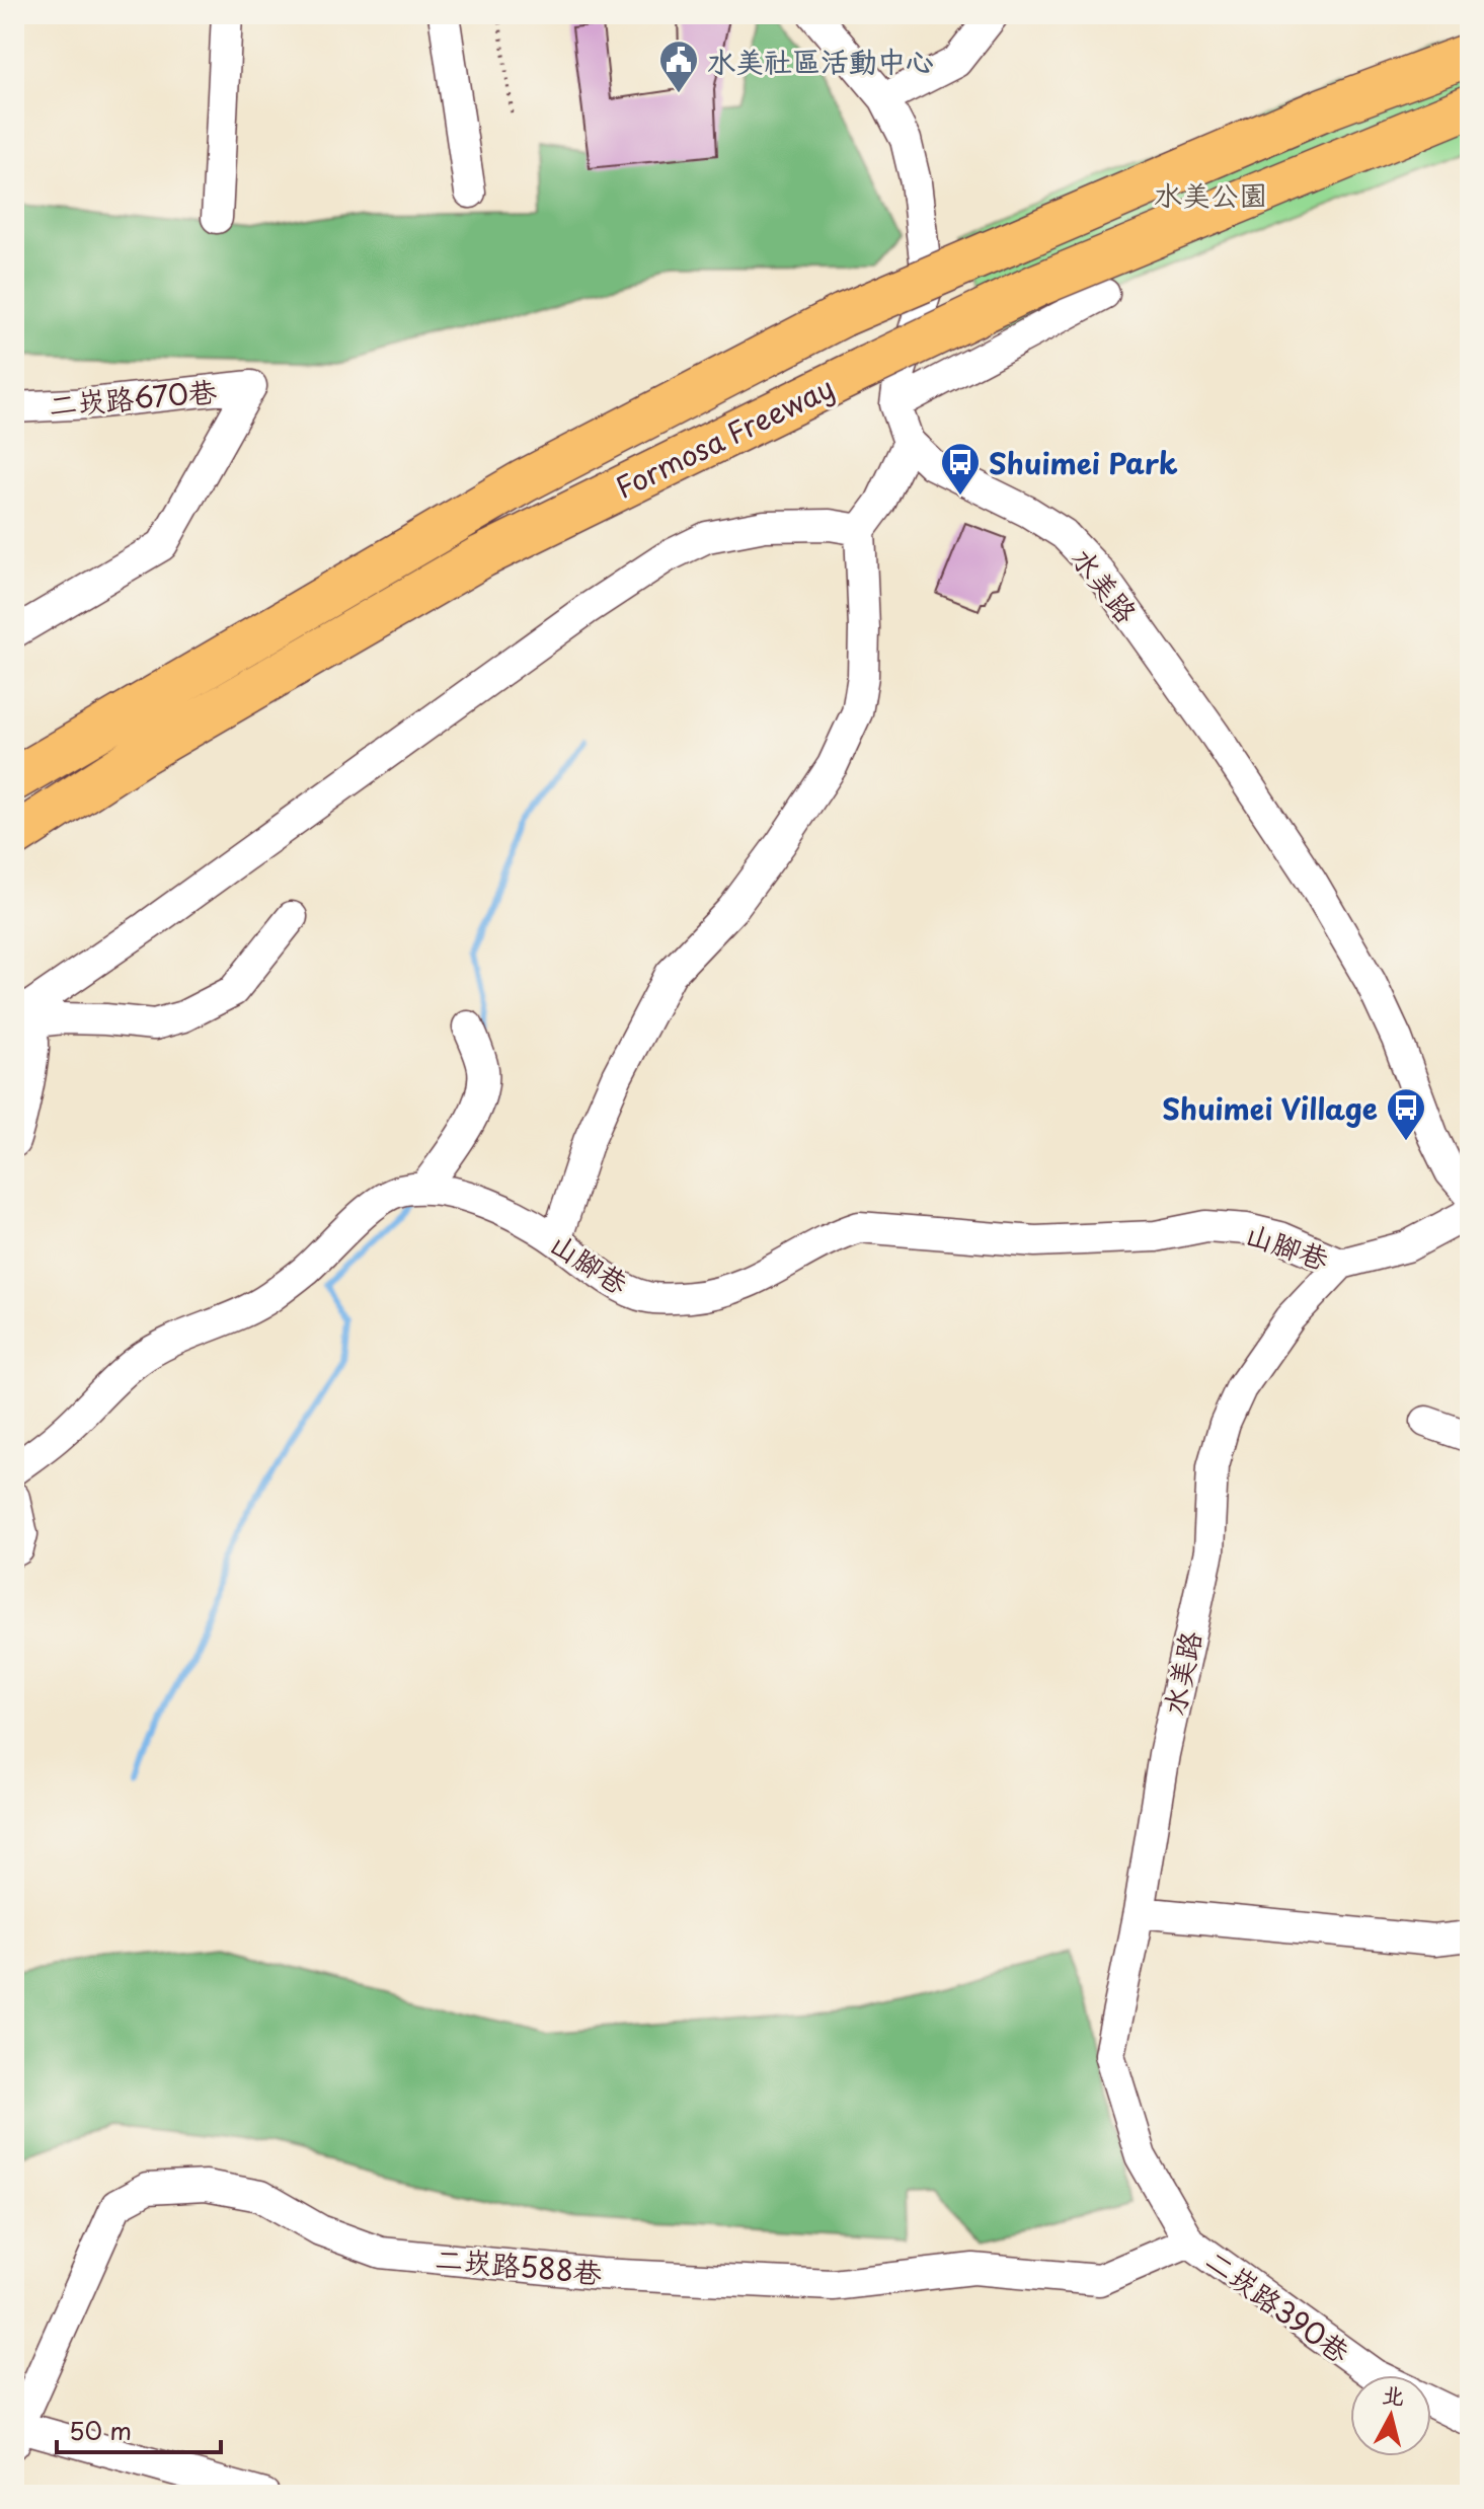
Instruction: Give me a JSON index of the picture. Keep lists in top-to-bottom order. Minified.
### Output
{"streets":{"highway":["Formosa Freeway"],"street":["二崁路670巷","水美路","山腳巷","二崁路588巷","二崁路390巷"]},"crossings":[["水美路","山腳巷"],["水美路","二崁路588巷"],["水美路","二崁路390巷"],["二崁路588巷","二崁路390巷"]],"parks":["水美公園"],"places":{"public building":["水美社區活動中心"],"bus stop":["Shuimei Park","Shuimei Village"]},"scale_bar":"50 m","north":"top"}
